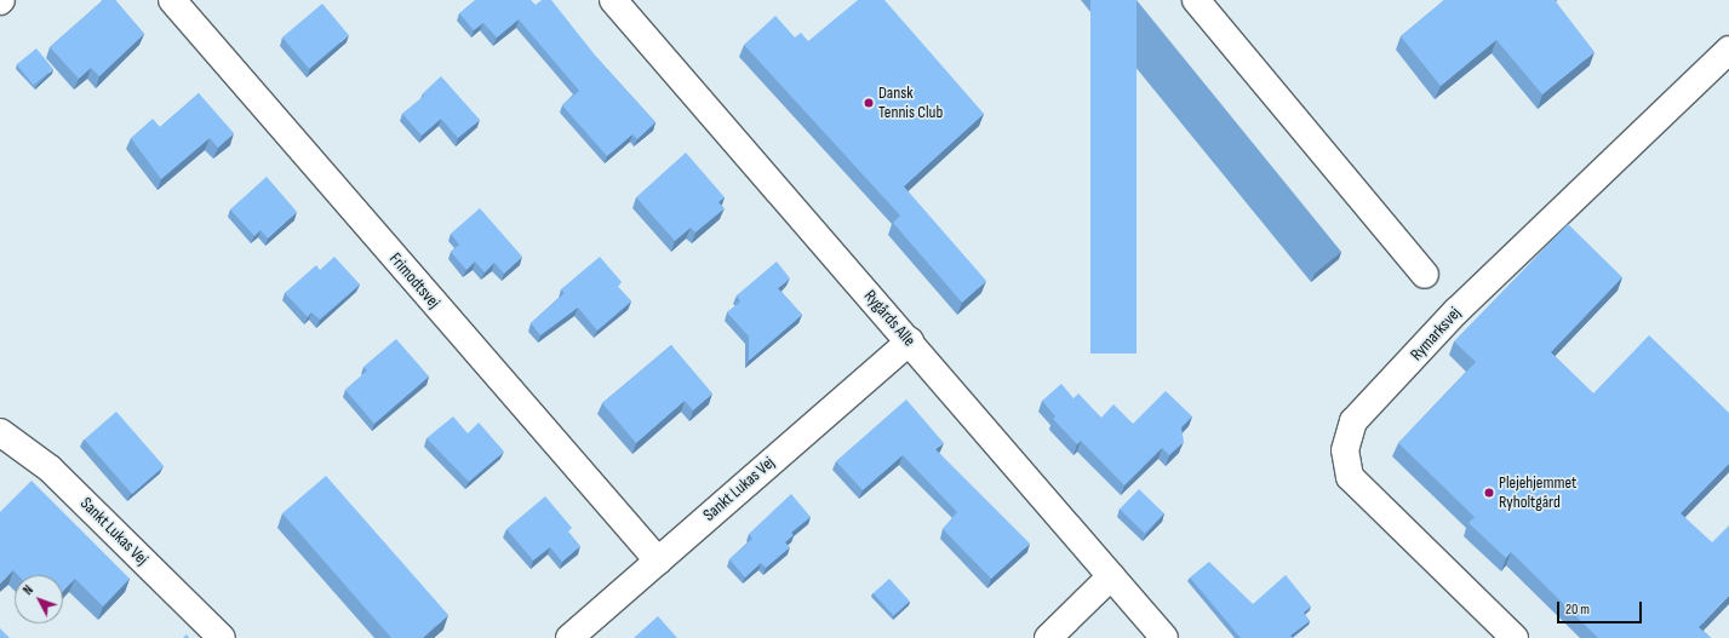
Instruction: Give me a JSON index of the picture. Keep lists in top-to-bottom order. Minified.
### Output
{"streets":{"street":["Frimodtsvej","Rygårds Alle","Rymarksvej","Sankt Lukas Vej"]},"crossings":[["Frimodtsvej","Sankt Lukas Vej"],["Rygårds Alle","Sankt Lukas Vej"]],"places":["Dansk Tennis Club","Plejehjemmet Ryholtgård"],"scale_bar":"20 m","north":"top left"}
